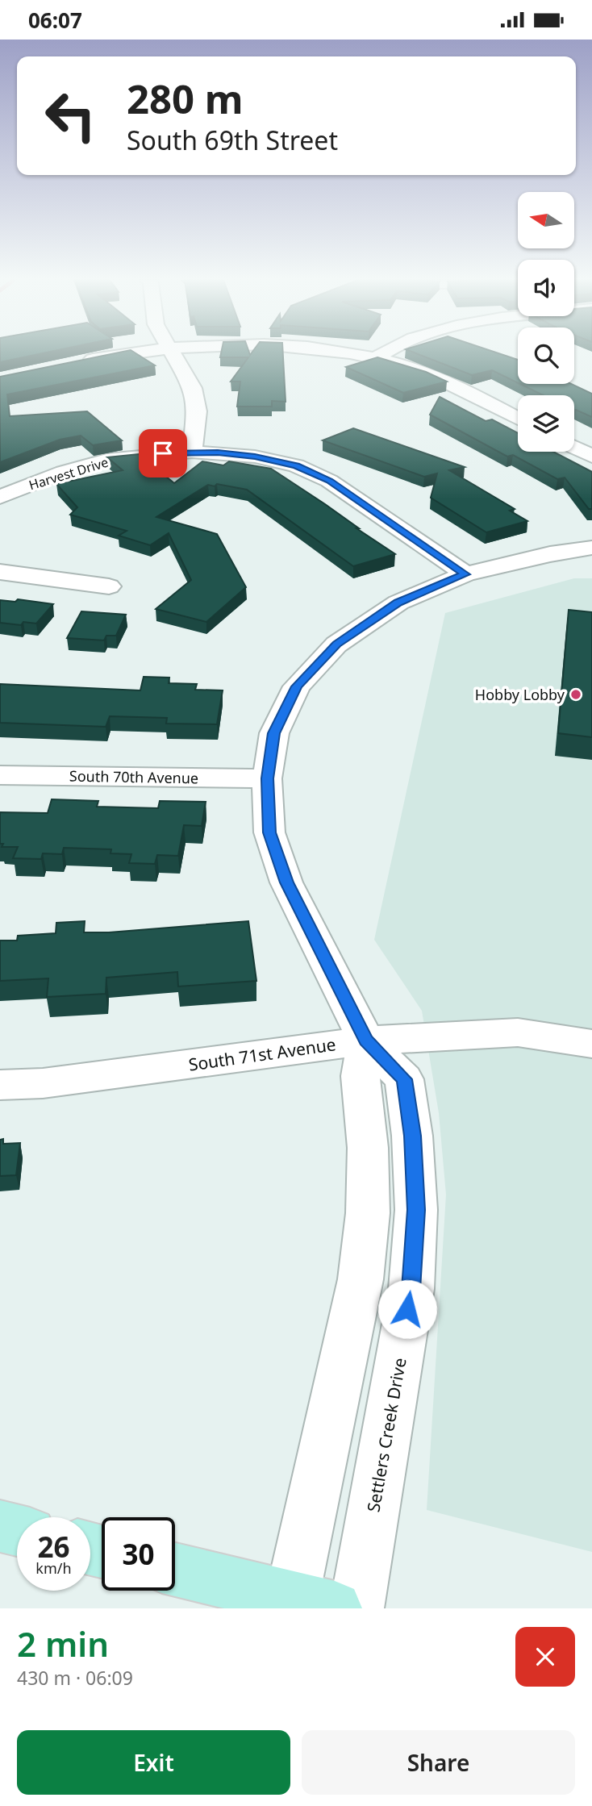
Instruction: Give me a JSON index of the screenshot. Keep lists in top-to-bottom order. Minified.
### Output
{"streets":{"street":["Harvest Drive","South 70th Avenue","South 71st Avenue","Settlers Creek Drive"]},"crossings":[["Harvest Drive","Settlers Creek Drive"],["South 70th Avenue","Settlers Creek Drive"],["South 71st Avenue","Settlers Creek Drive"]],"places":["Hobby Lobby"],"north":"left","page":{"status":"06:07","turn":["280 m","South 69th Street"],"speed":"26 km/h","limit":"30","heading":["2 min","430 m · 06:09"],"buttons":["Exit","Share"]}}
